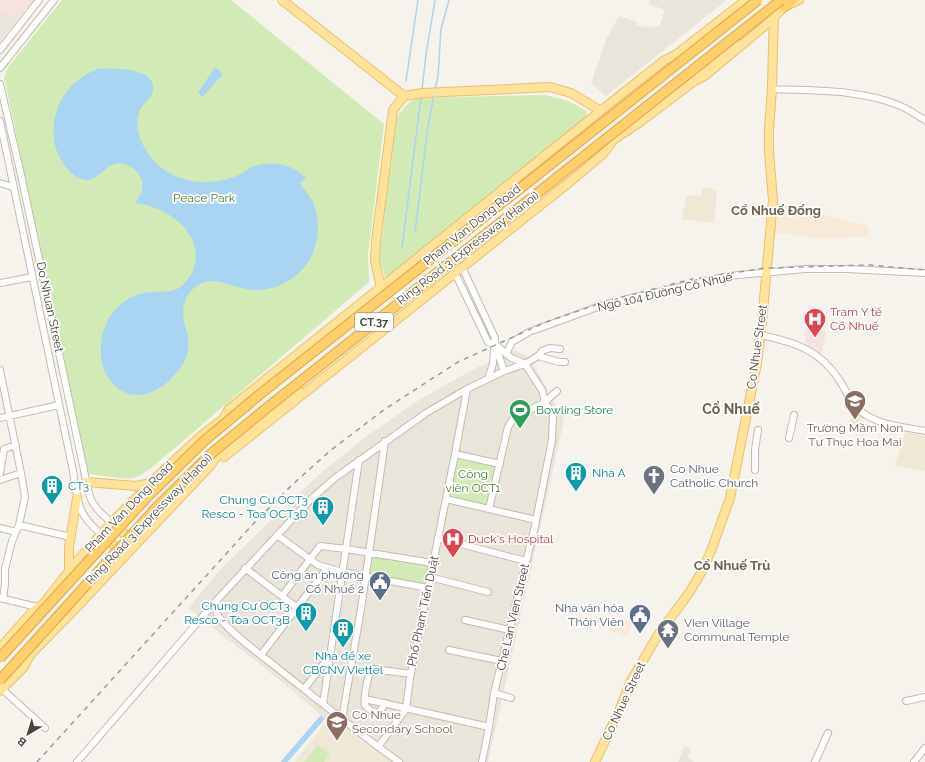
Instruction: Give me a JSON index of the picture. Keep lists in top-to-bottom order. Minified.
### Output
{"streets":{"highway":["Ring Road 3 Expressway (Hanoi)","CT.37"],"main road":["Pham Van Dong Road","Co Nhue Street"],"street":["Ngõ 104 Đường Cổ Nhuế","Do Nhuan Street","Phố Phạm Tiến Duật","Che Lan Vien Street"]},"crossings":[["Pham Van Dong Road","Ring Road 3 Expressway (Hanoi)"],["Pham Van Dong Road","Do Nhuan Street"],["Pham Van Dong Road","Co Nhue Street"],["Ngõ 104 Đường Cổ Nhuế","Co Nhue Street"]],"districts":["Cổ Nhuế Đống","Cổ Nhuế","Cổ Nhuế Trù"],"parks":["Peace Park","Công viên OCT1"],"places":{"hospital":["Trạm Y tế Cổ Nhuế","Duck's Hospital"],"school or university":["Trường Mầm Non Tư Thục Hoa Mai","Co Nhue Secondary School"],"sports":["Bowling Store"],"building":["Nhà A","CT3","Chung Cư OCT3 Resco - Tòa OCT3D","Chung Cư OCT3 Resco - Tòa OCT3B","Nhà để xe CBCNV Viettel"],"church":["Co Nhue Catholic Church"],"public building":["Công an phường Cổ Nhuế 2","Nhà văn hóa Thôn Viên"],"temple":["Vien Village Communal Temple"]},"north":"bottom left"}
